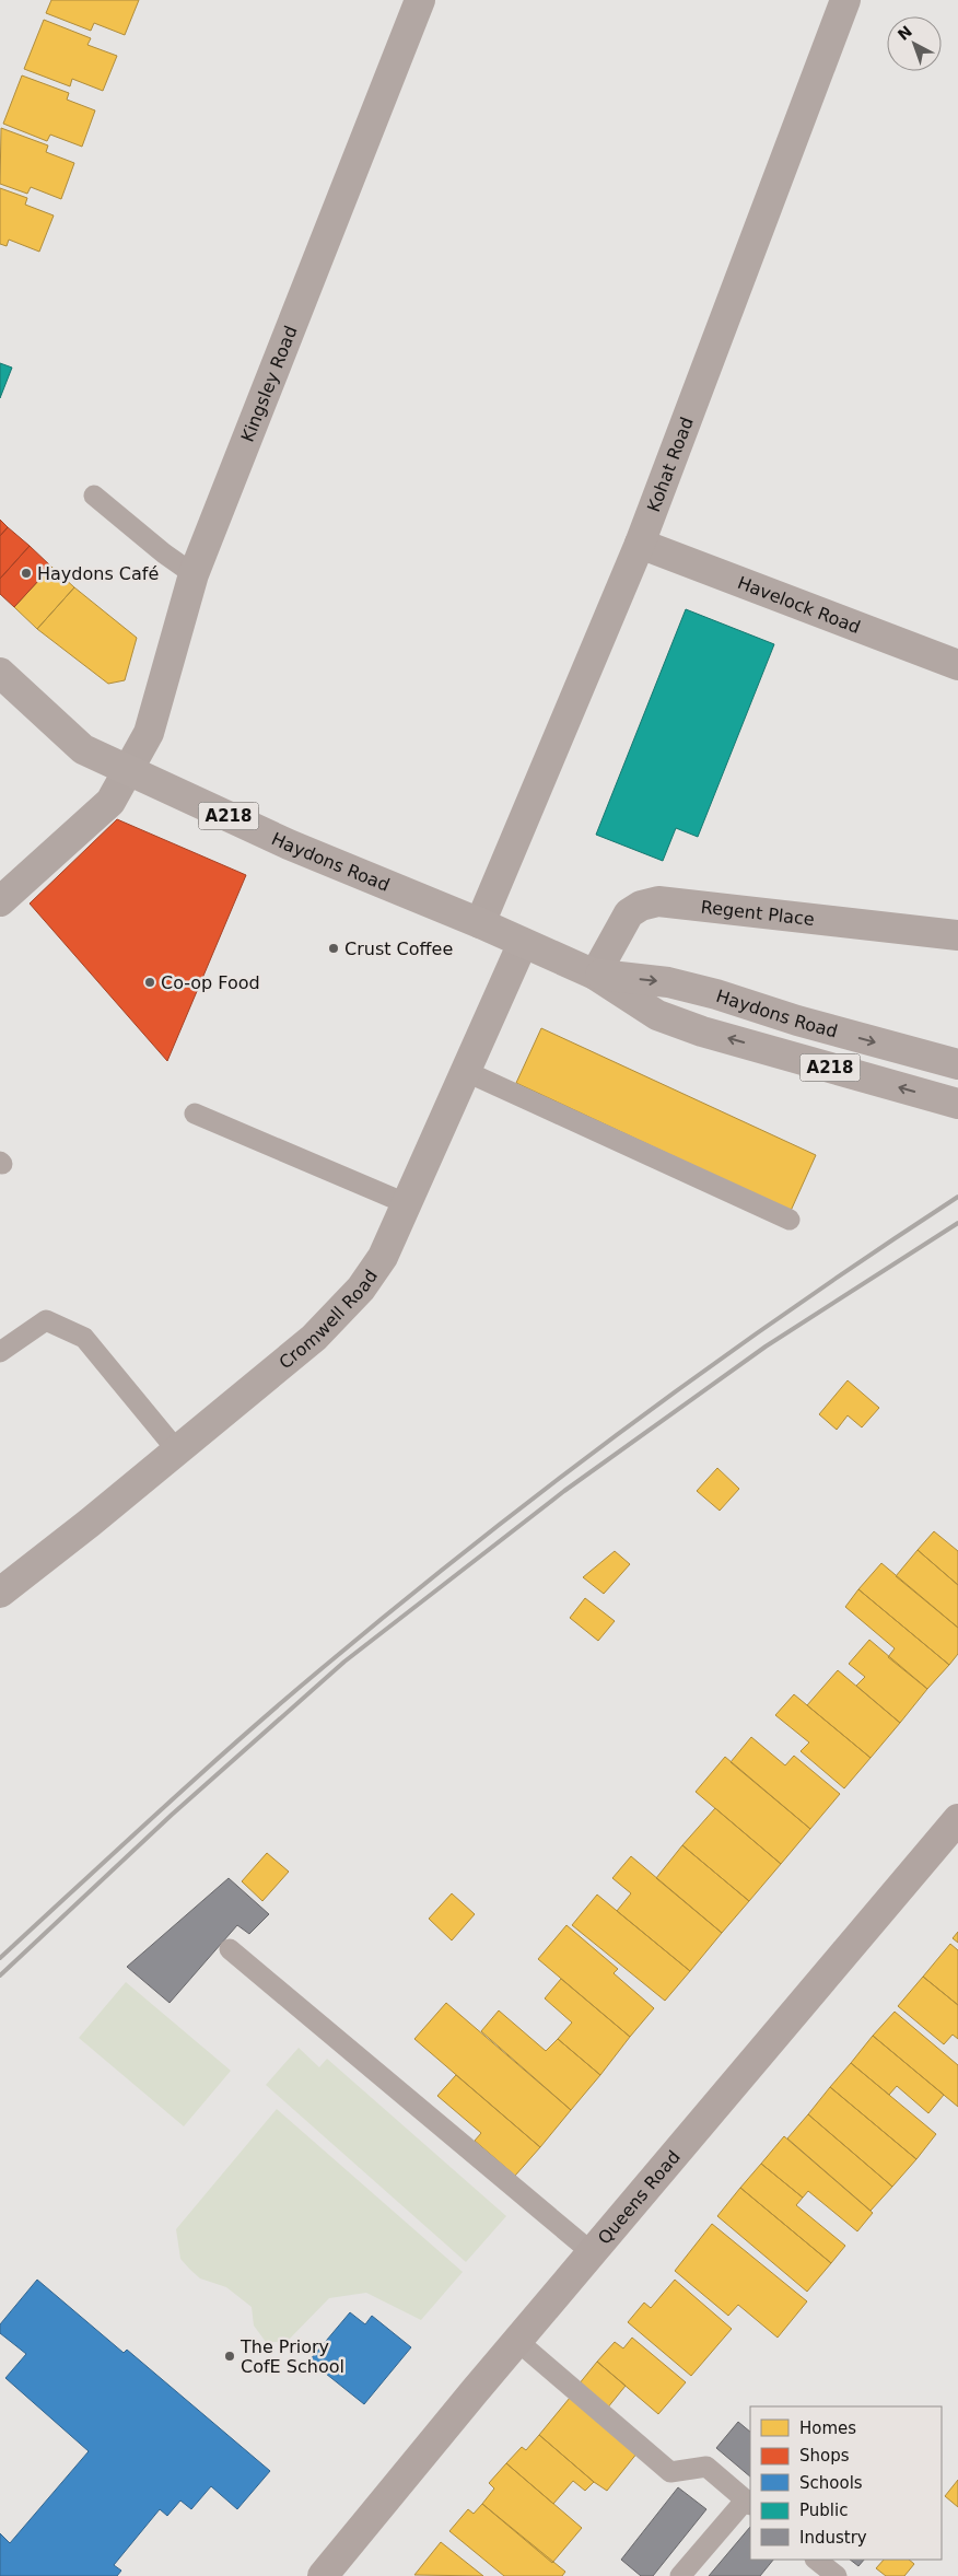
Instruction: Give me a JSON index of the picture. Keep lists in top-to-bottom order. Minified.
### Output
{"streets":{"main road":["A218","Haydons Road"],"street":["Kingsley Road","Kohat Road","Havelock Road","Regent Place","Cromwell Road","Queens Road"]},"crossings":[["Kingsley Road","Haydons Road"],["Kohat Road","Havelock Road"],["Kohat Road","Haydons Road"],["Haydons Road","Regent Place"],["Haydons Road","Cromwell Road"]],"places":["Haydons Café","Crust Coffee","Co-op Food","The Priory CofE School"],"legend":["Homes","Shops","Schools","Public","Industry"],"north":"top left"}
